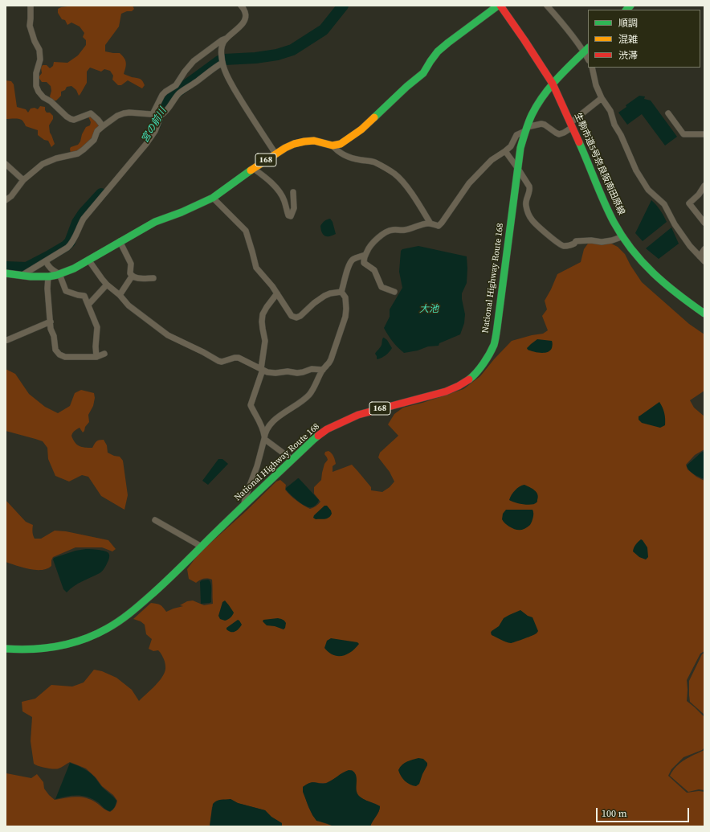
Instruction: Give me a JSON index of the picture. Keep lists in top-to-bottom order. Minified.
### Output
{"streets":{"main road":["168","生駒市道5号奈良阪南田原線","National Highway Route 168"]},"crossings":[["生駒市道5号奈良阪南田原線","National Highway Route 168"]],"water":["宮の前川","大池"],"legend":["順調","混雑","渋滞"],"scale_bar":"100 m"}
